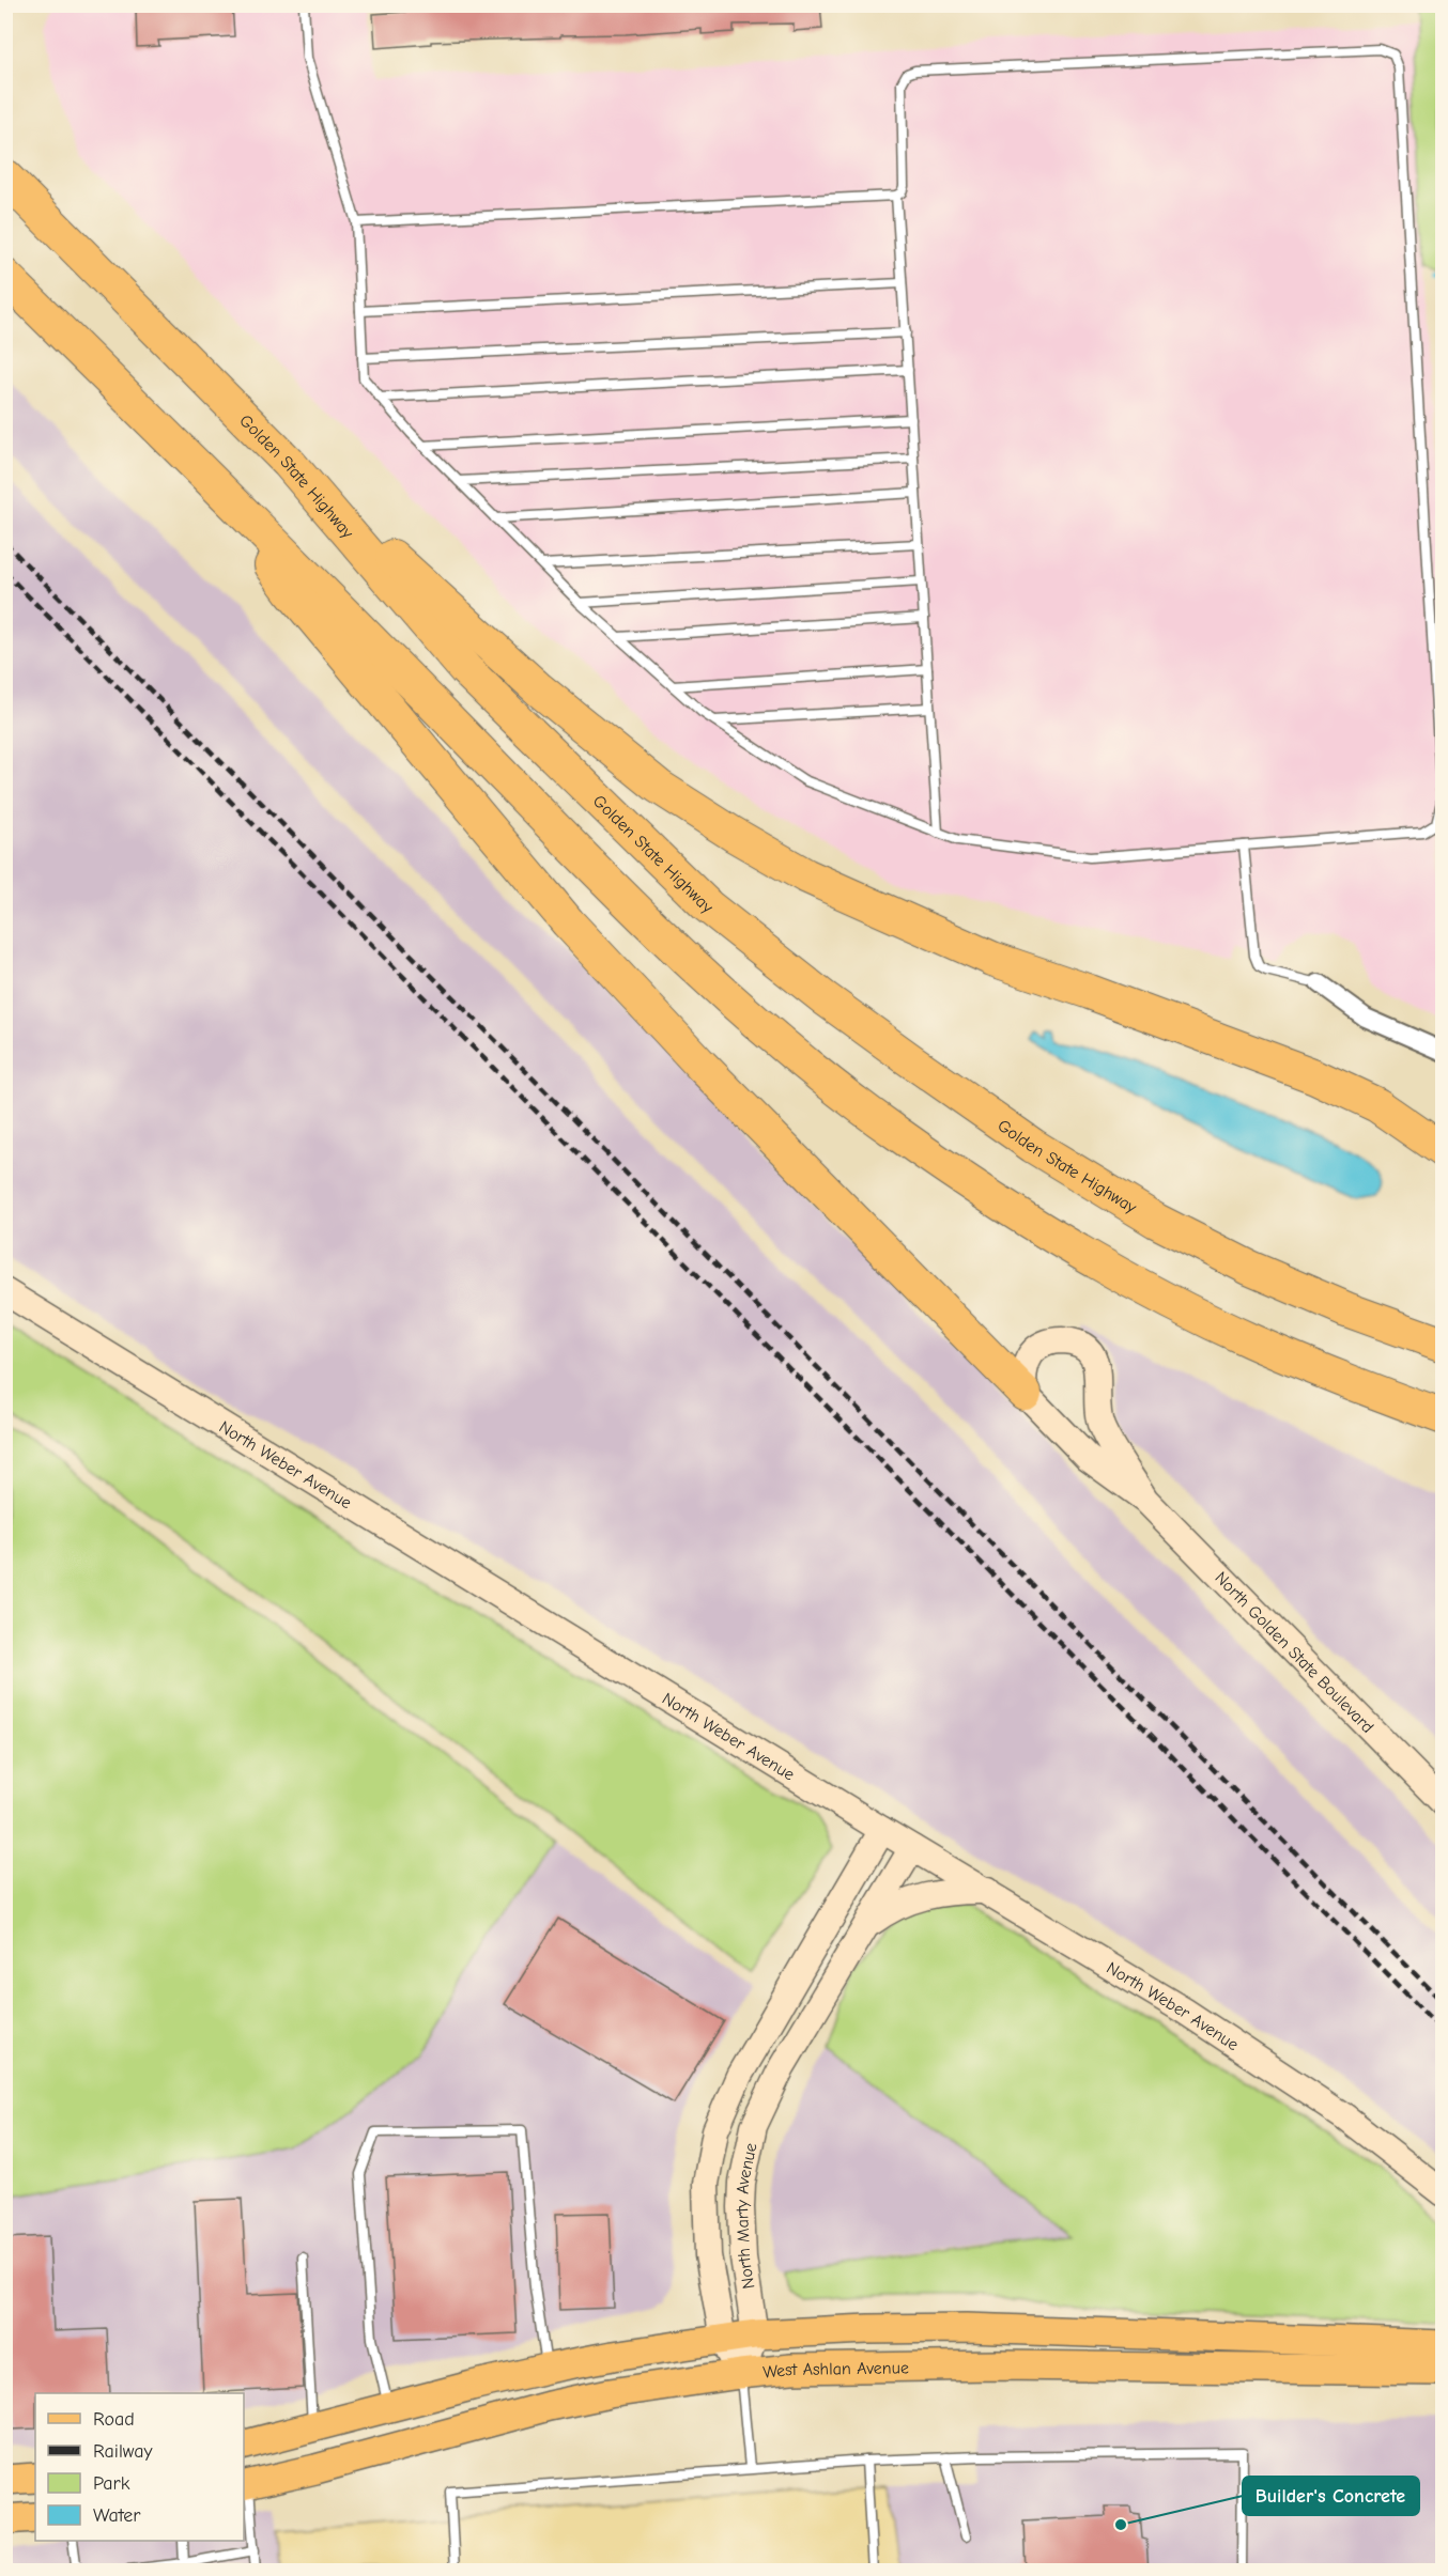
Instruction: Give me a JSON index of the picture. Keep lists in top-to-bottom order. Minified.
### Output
{"streets":{"highway":["Golden State Highway"],"main road":["North Weber Avenue","North Golden State Boulevard","North Marty Avenue","West Ashlan Avenue"]},"crossings":[["North Weber Avenue","North Marty Avenue"],["North Marty Avenue","West Ashlan Avenue"]],"places":["Builder's Concrete"],"legend":["Road","Railway","Park","Water"]}
